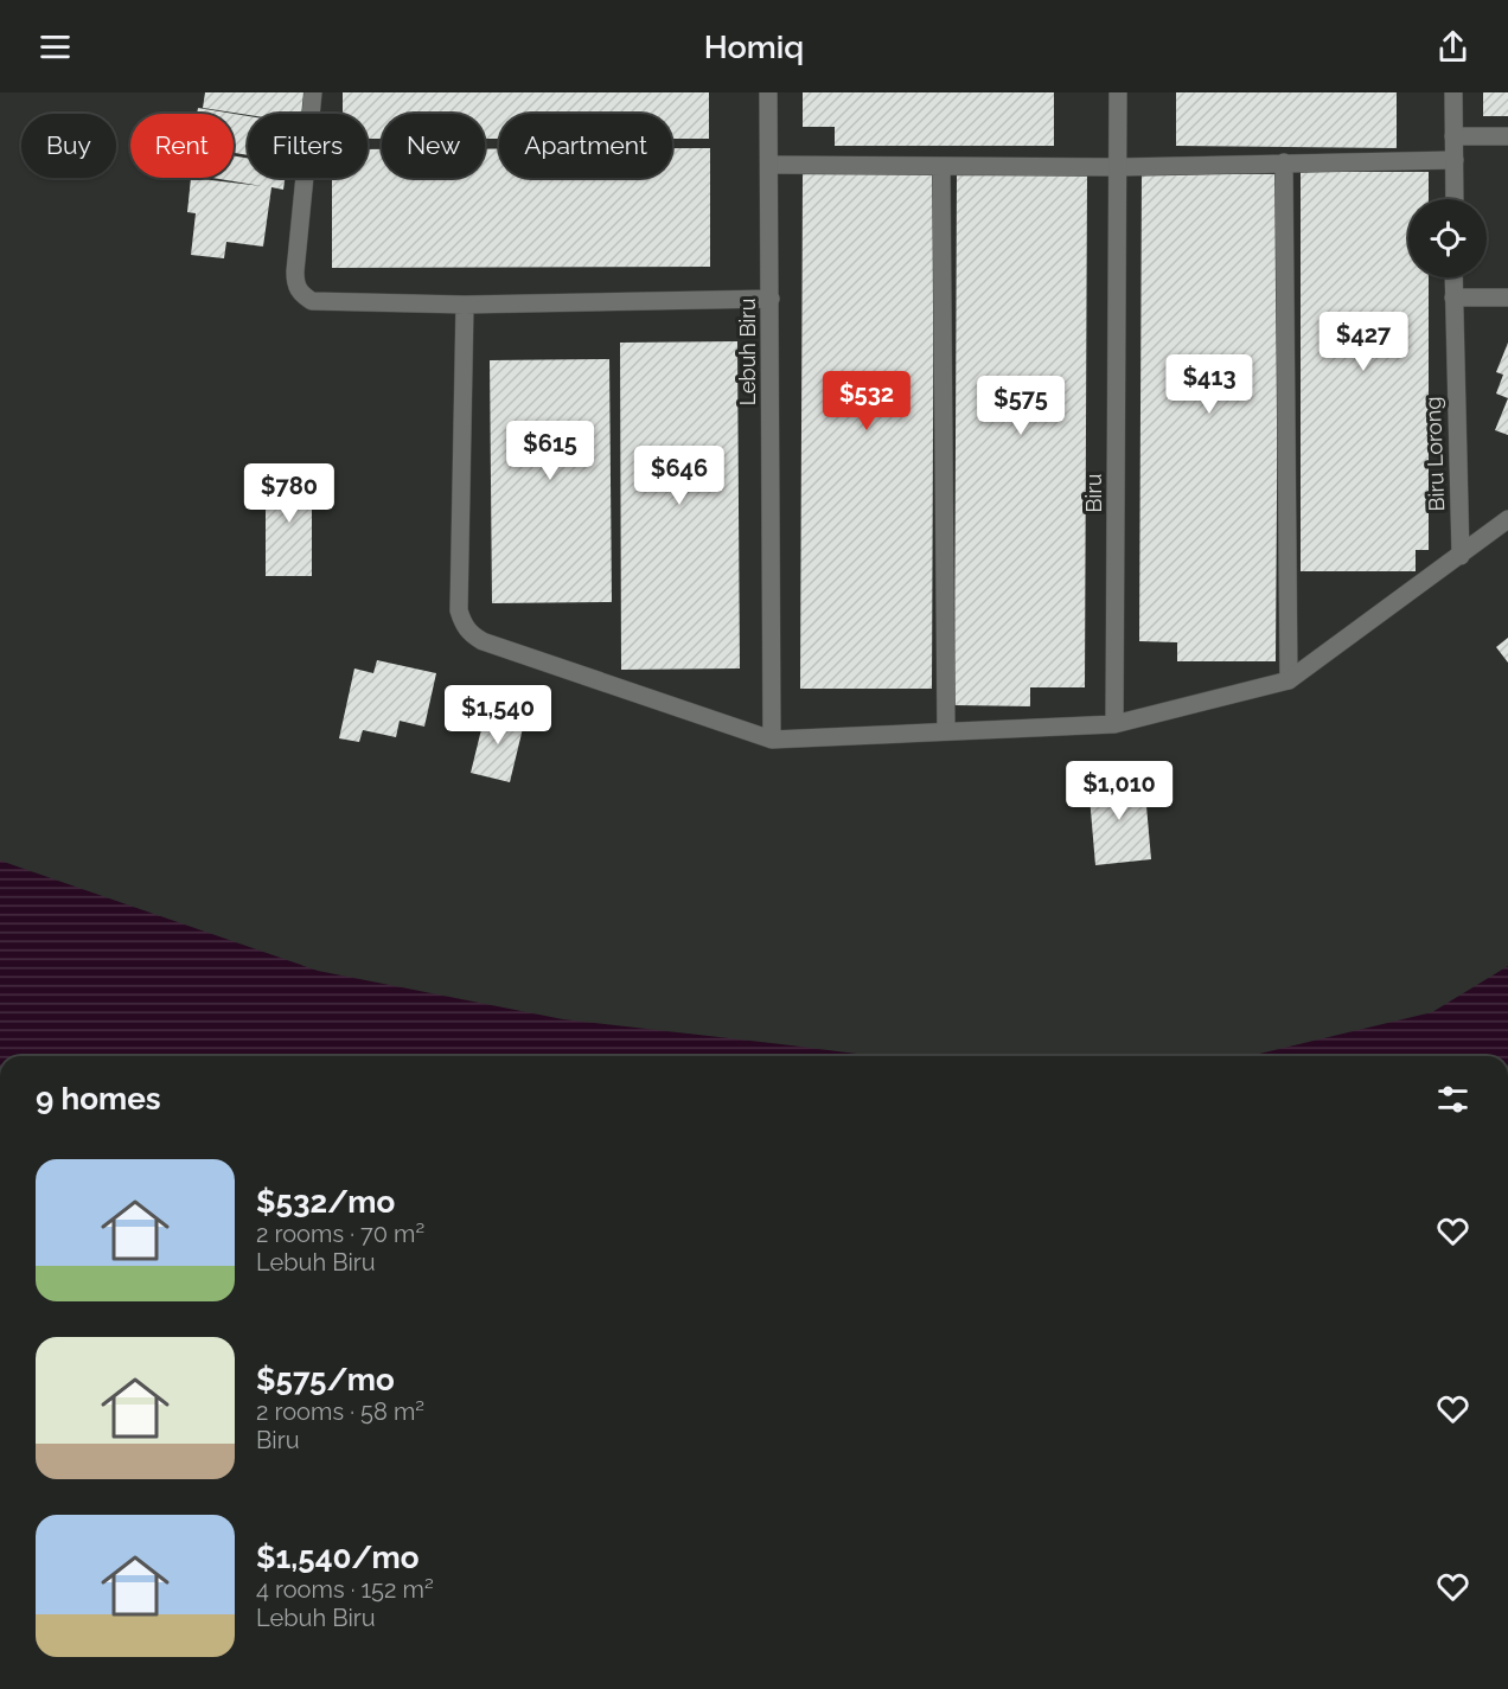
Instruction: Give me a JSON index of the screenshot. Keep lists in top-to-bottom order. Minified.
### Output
{"streets":{"street":["Lebuh Biru","Biru Lorong","Biru"]},"page":{"header":"Homiq","chip":["Buy","Rent","Filters","New","Apartment"],"price":["$427","$413","$532","$575","$615","$646","$780","$1,540","$1,010"],"heading":"9 homes","list":[{"name":"$532/mo","note":"2 rooms · 70 m² · Lebuh Biru"},{"name":"$575/mo","note":"2 rooms · 58 m² · Biru"},{"name":"$1,540/mo","note":"4 rooms · 152 m² · Lebuh Biru"}]}}
